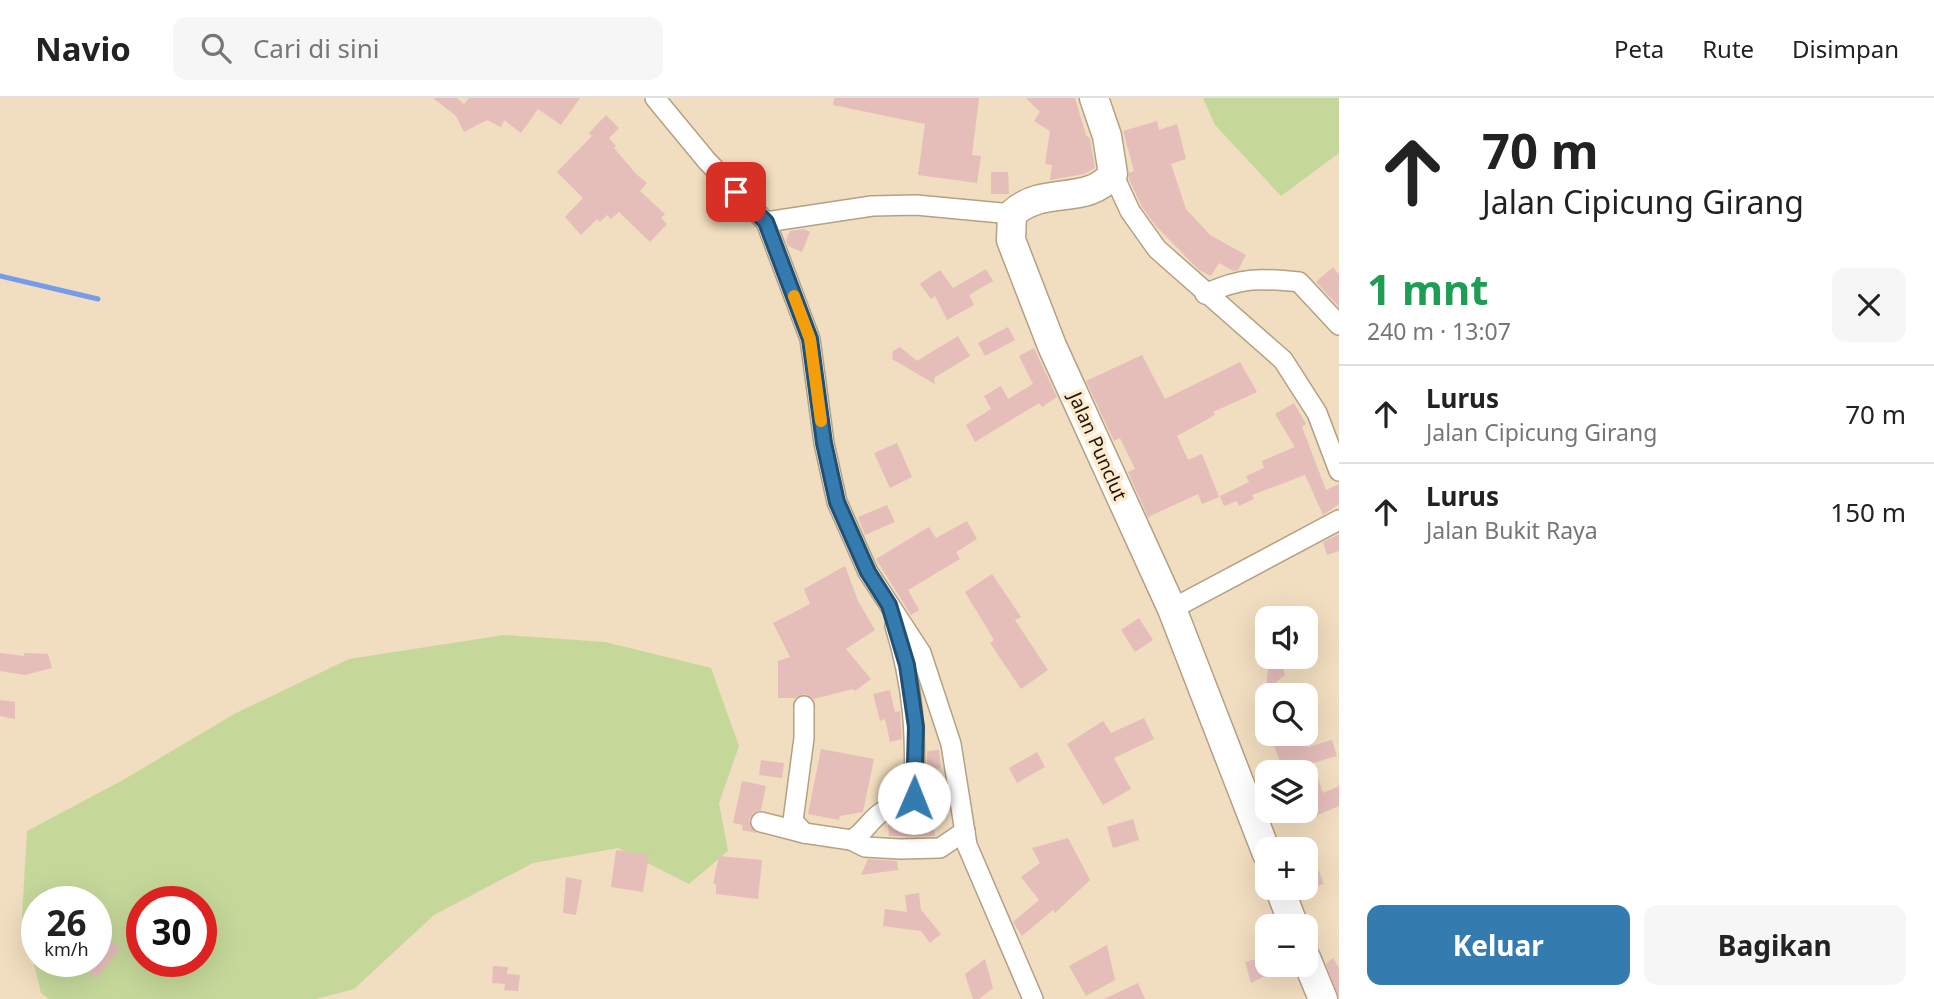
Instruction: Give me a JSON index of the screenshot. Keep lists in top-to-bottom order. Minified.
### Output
{"streets":{"main road":["Jalan Punclut"]},"page":{"header":"Navio","search":"Cari di sini","nav":["Peta","Rute","Disimpan"],"turn":["70 m","Jalan Cipicung Girang"],"heading":["1 mnt","240 m · 13:07"],"list":[{"name":"Lurus","note":"Jalan Cipicung Girang","value":"70 m"},{"name":"Lurus","note":"Jalan Bukit Raya","value":"150 m"}],"map_buttons":["+","−"],"speed":"26 km/h","limit":"30","buttons":["Keluar","Bagikan"]}}
